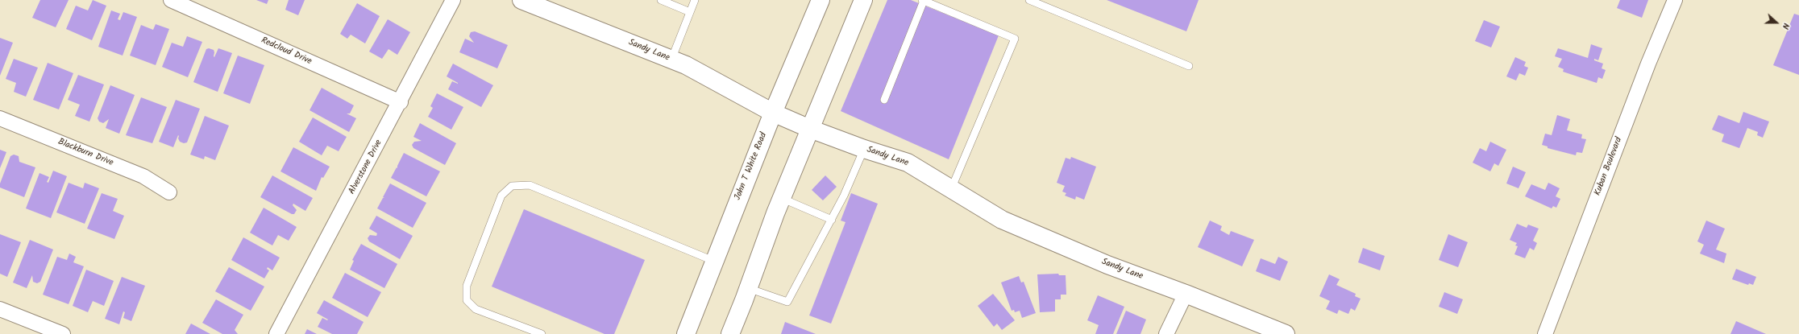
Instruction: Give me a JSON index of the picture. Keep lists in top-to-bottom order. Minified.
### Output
{"streets":{"street":["Sandy Lane","Redcloud Drive","Blackburn Drive","John T White Road","Kuban Boulevard","Alverstone Drive"]},"crossings":[["Sandy Lane","John T White Road"],["Redcloud Drive","Alverstone Drive"]],"north":"right"}
